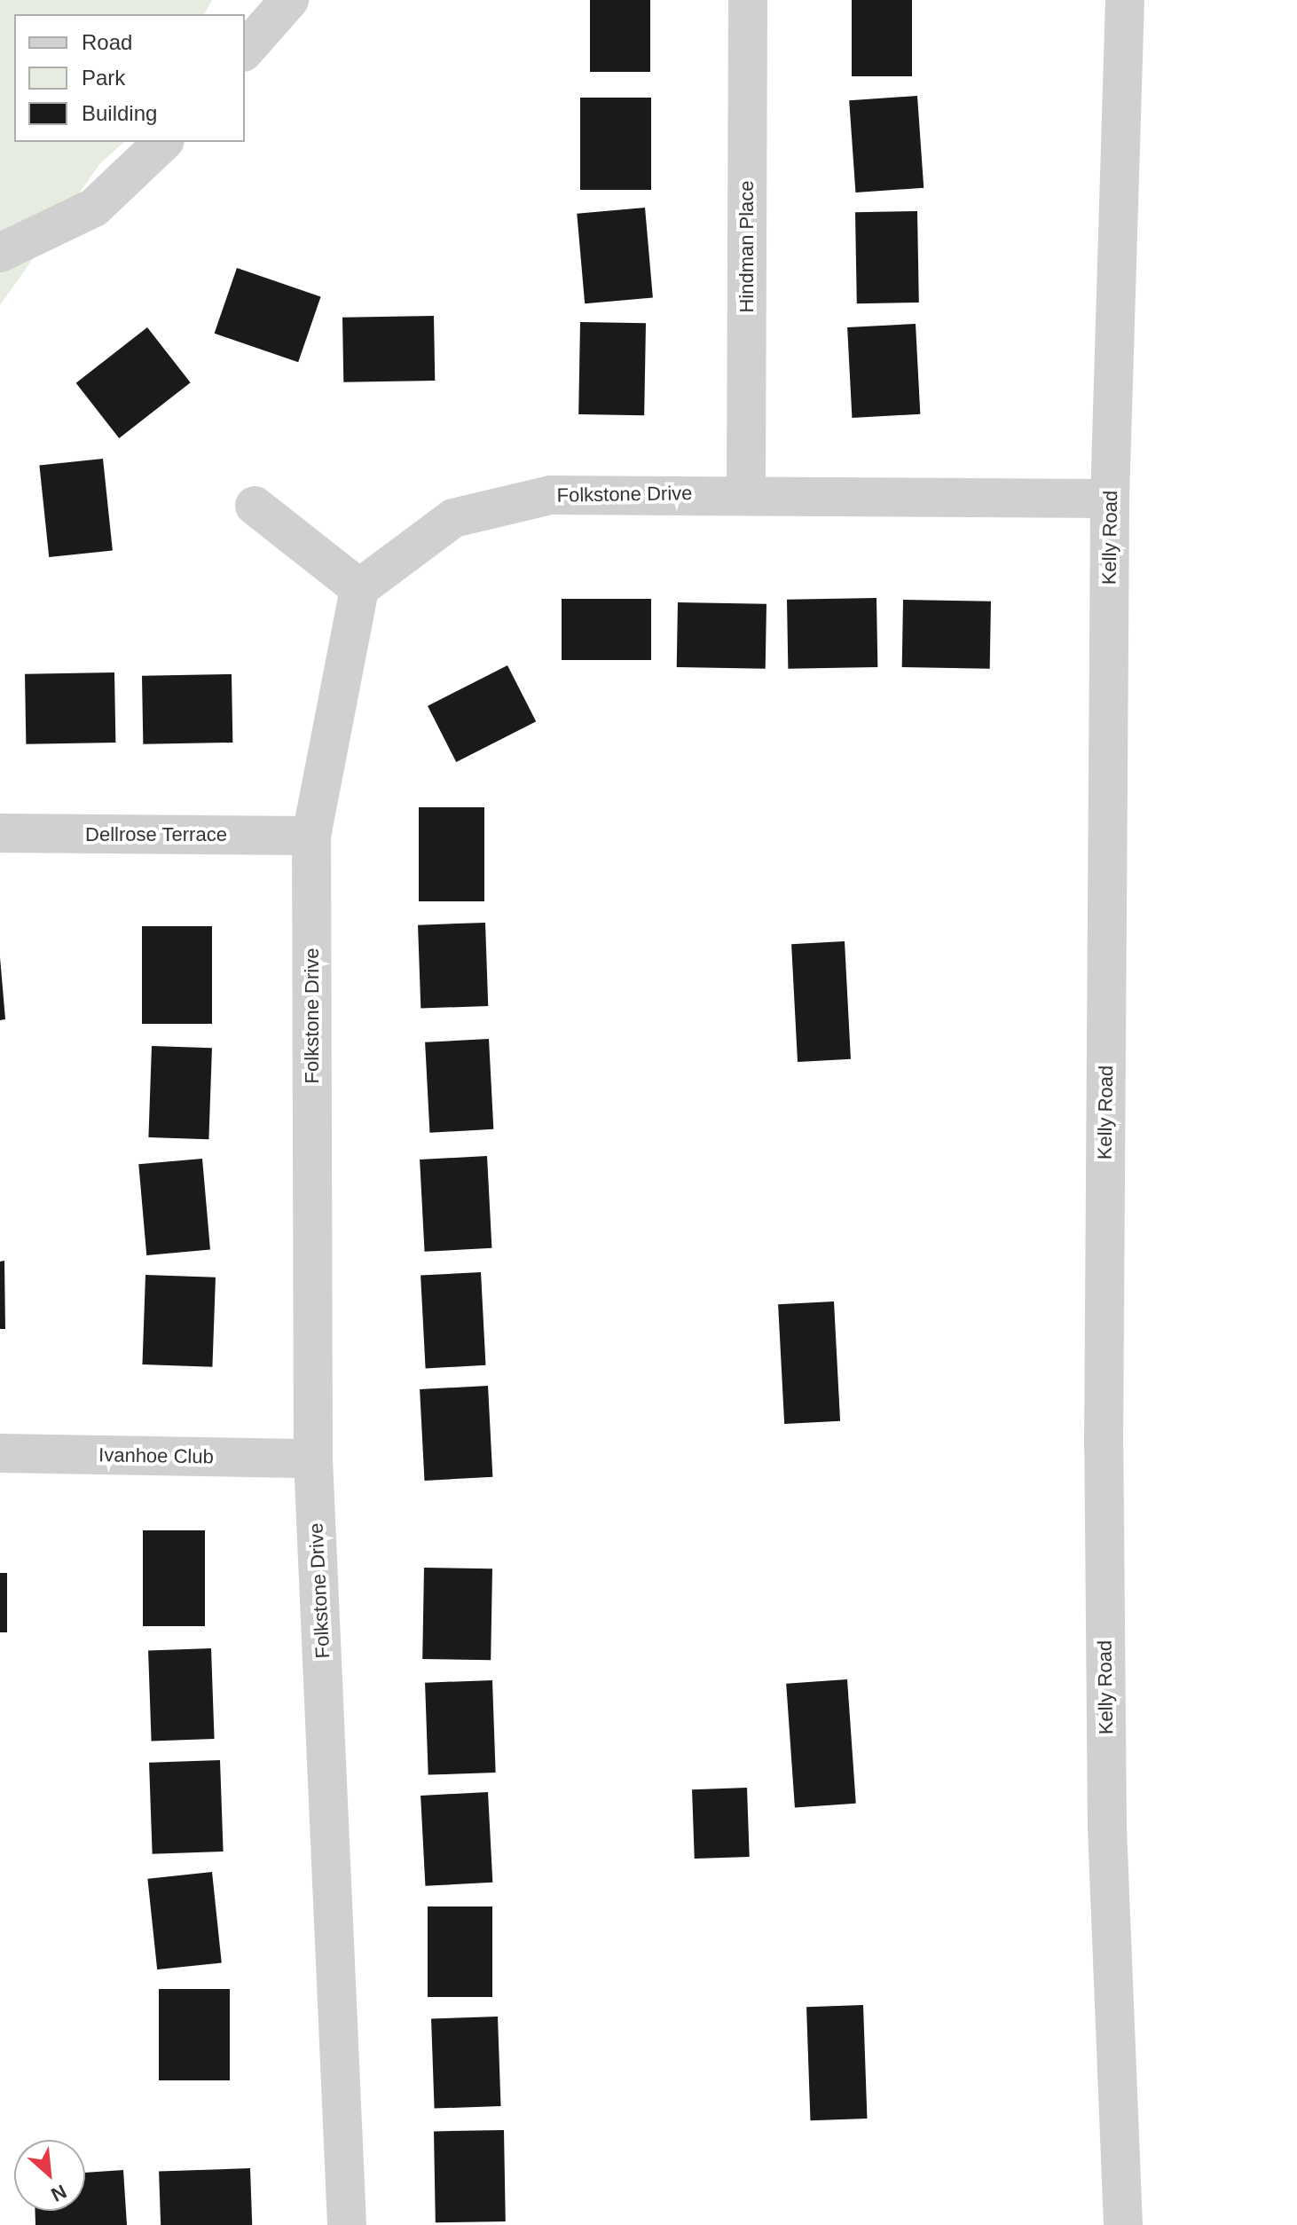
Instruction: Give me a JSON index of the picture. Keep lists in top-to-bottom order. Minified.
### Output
{"streets":{"street":["Hindman Place","Folkstone Drive","Kelly Road","Dellrose Terrace","Ivanhoe Club"]},"crossings":[["Hindman Place","Folkstone Drive"],["Folkstone Drive","Kelly Road"],["Folkstone Drive","Dellrose Terrace"],["Folkstone Drive","Ivanhoe Club"]],"legend":["Road","Park","Building"],"north":"bottom right"}
